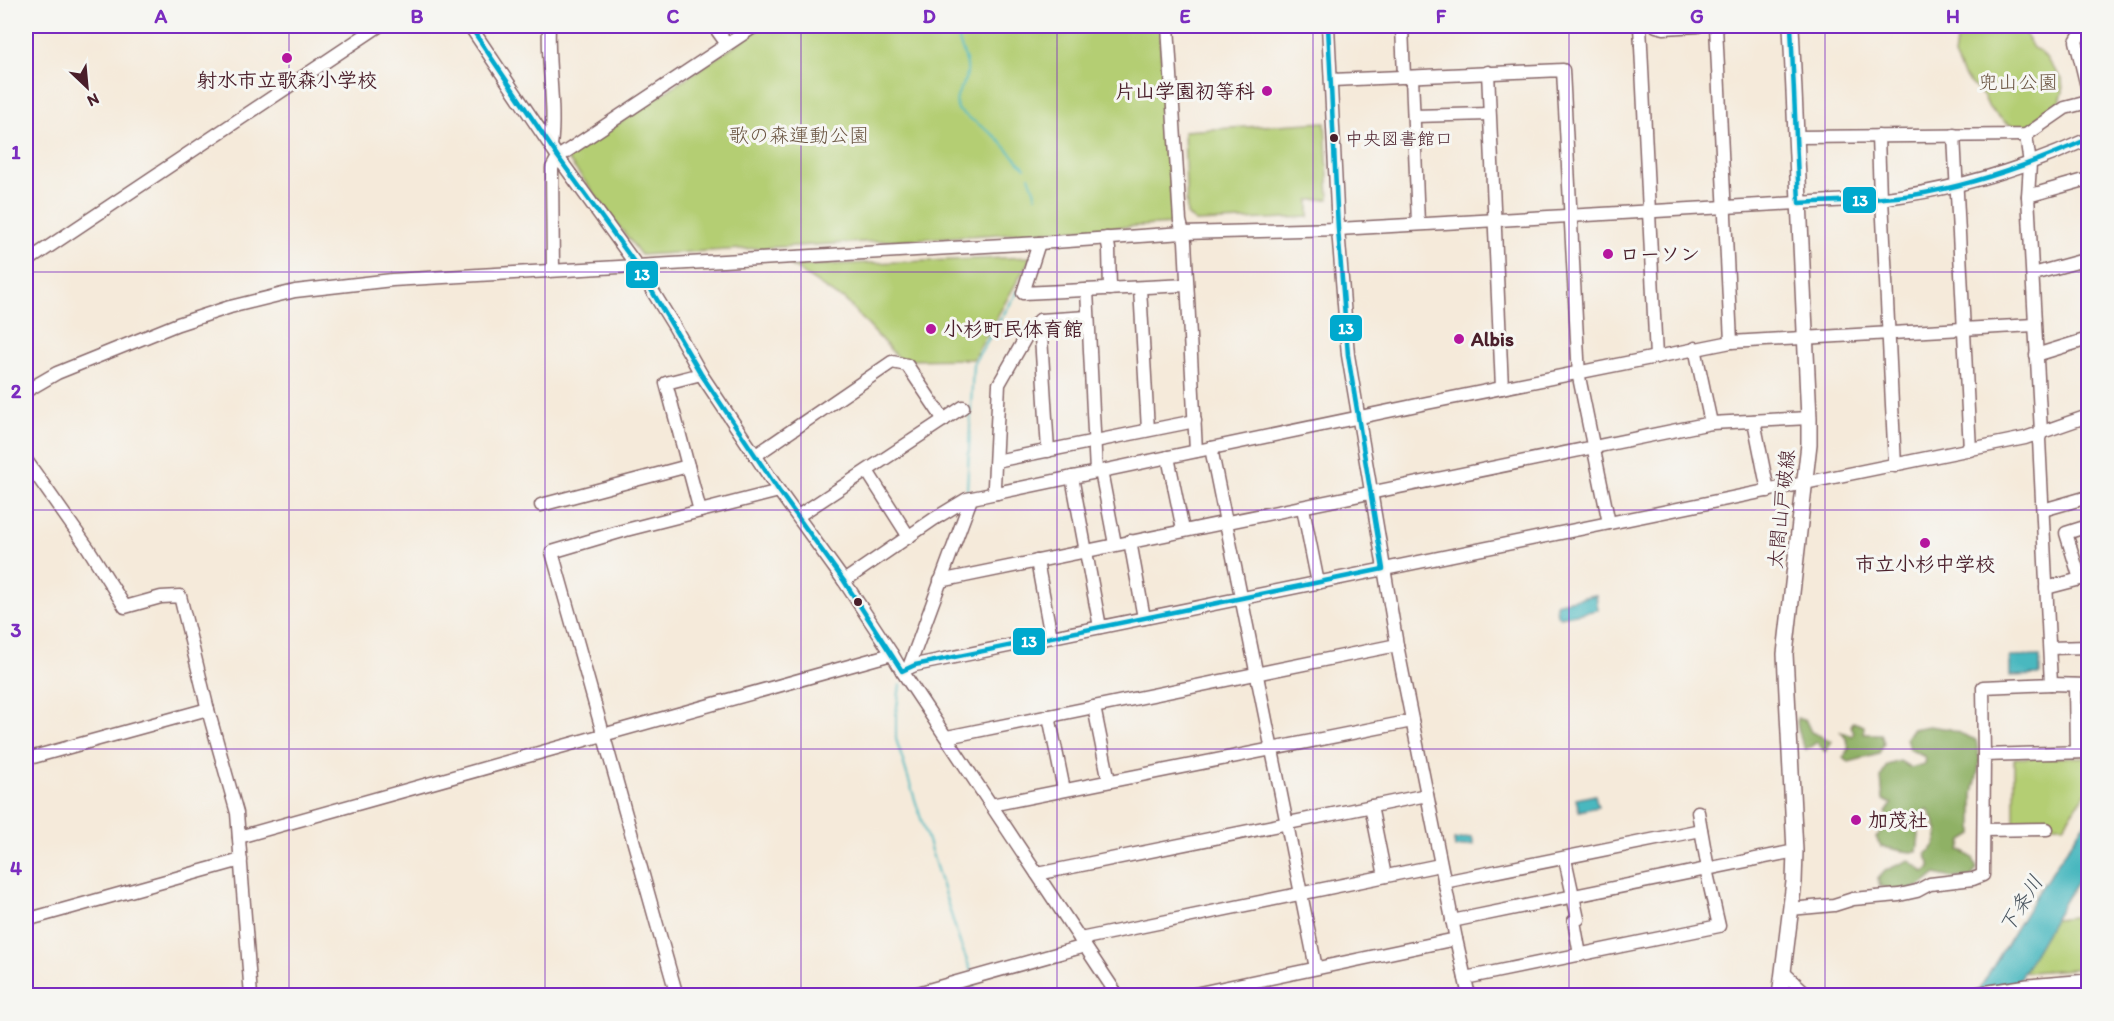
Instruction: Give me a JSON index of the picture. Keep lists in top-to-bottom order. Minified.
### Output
{"streets":{"main road":["太閤山戸破線"]},"water":["下条川"],"parks":["兜山公園","歌の森運動公園"],"places":["射水市立歌森小学校","片山学園初等科","中央図書館口","ローソン","小杉町民体育館","Albis","市立小杉中学校","加茂社"],"lines":["transit line 13"],"north":"bottom right","grid":{"columns":["A","B","C","D","E","F","G","H"],"rows":["1","2","3","4"]}}
